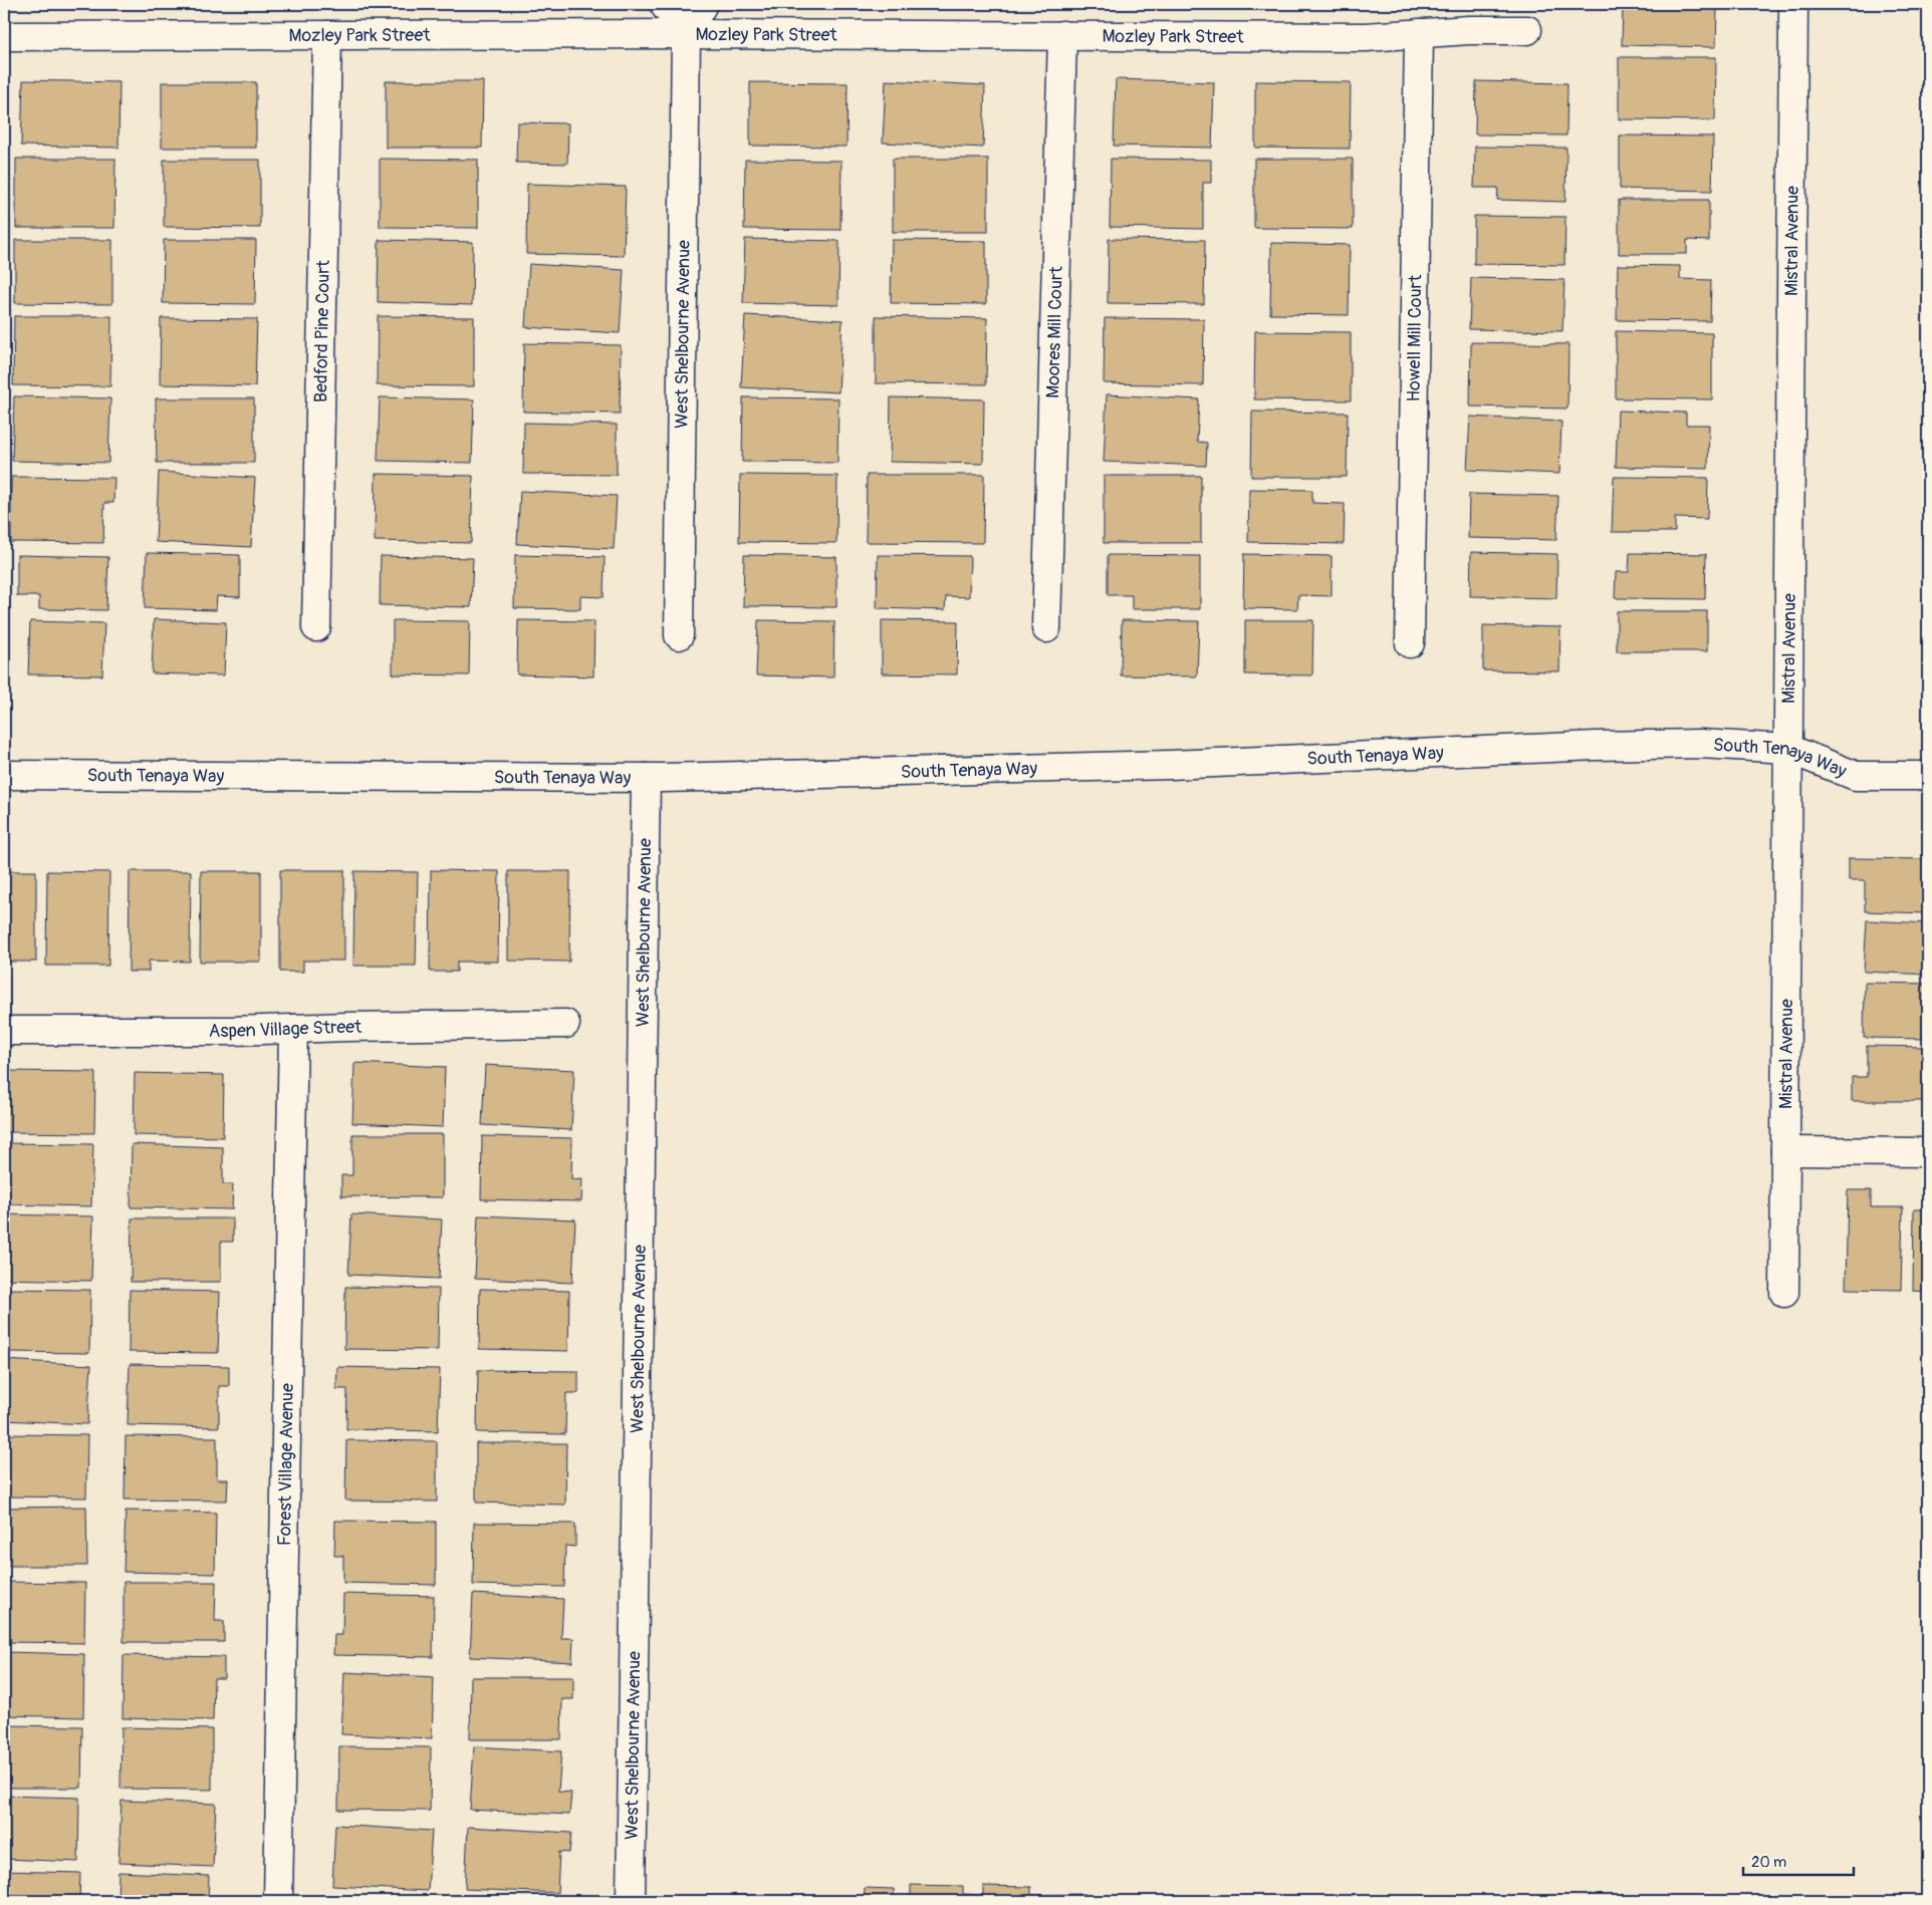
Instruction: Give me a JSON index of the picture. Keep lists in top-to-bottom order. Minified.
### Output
{"streets":{"street":["Mozley Park Street","Mistral Avenue","Bedford Pine Court","Moores Mill Court","West Shelbourne Avenue","Howell Mill Court","South Tenaya Way","Aspen Village Street","Forest Village Avenue"]},"crossings":[["Mozley Park Street","Bedford Pine Court"],["Mozley Park Street","Moores Mill Court"],["Mozley Park Street","West Shelbourne Avenue"],["Mozley Park Street","Howell Mill Court"],["Mistral Avenue","South Tenaya Way"],["West Shelbourne Avenue","South Tenaya Way"],["Aspen Village Street","Forest Village Avenue"]],"scale_bar":"20 m"}
